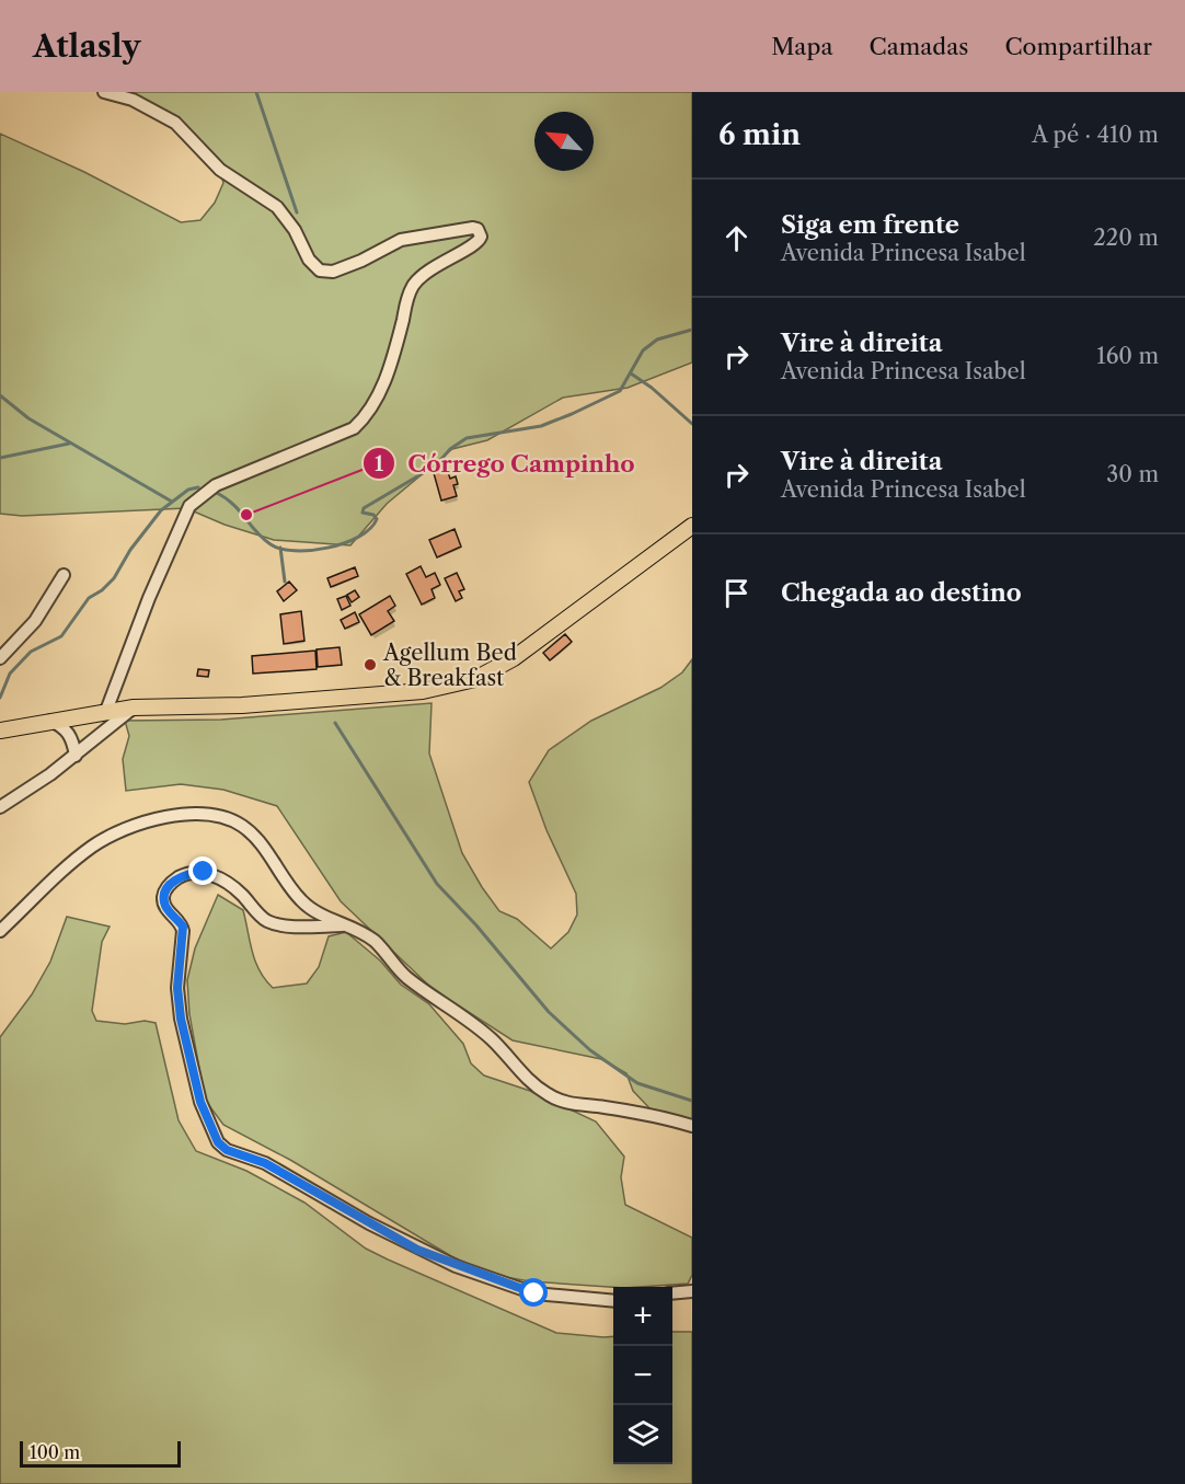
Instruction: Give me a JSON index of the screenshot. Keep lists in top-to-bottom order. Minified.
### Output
{"places":["Córrego Campinho","Agellum Bed & Breakfast"],"scale_bar":"100 m","north":"top left","page":{"header":"Atlasly","nav":["Mapa","Camadas","Compartilhar"],"heading":["6 min","A pé · 410 m"],"list":[["Siga em frente","Avenida Princesa Isabel","220 m"],["Vire à direita","Avenida Princesa Isabel","160 m"],["Vire à direita","Avenida Princesa Isabel","30 m"],"Chegada ao destino"],"map_buttons":["+","−"],"scale":"100 m"}}
